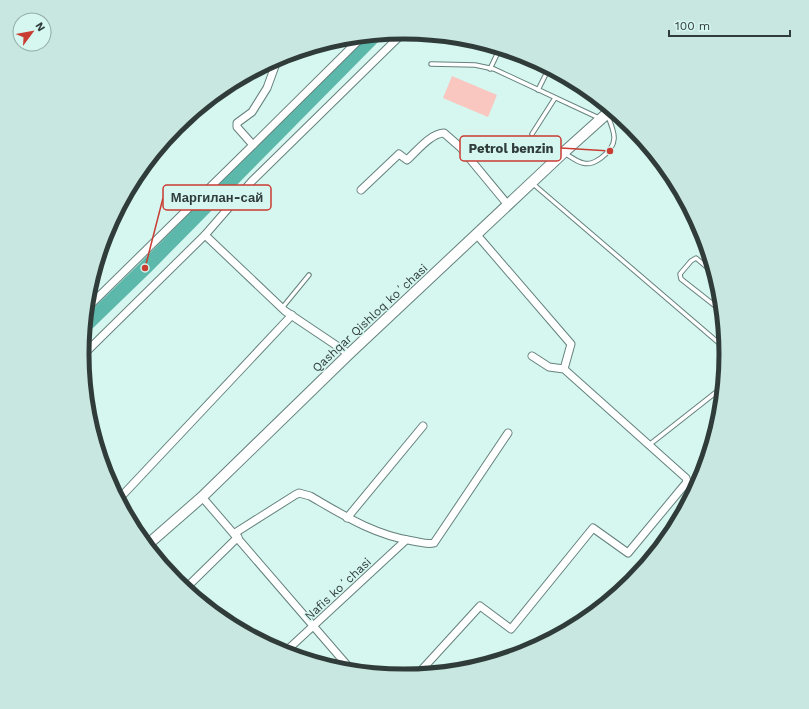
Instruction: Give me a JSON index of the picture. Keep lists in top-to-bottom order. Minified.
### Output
{"streets":{"main road":["Qashqar Qishloq koʻchasi"],"street":["Nafis koʻchasi"]},"places":["Petrol benzin","Маргилан-сай"],"scale_bar":"100 m","north":"top right"}
